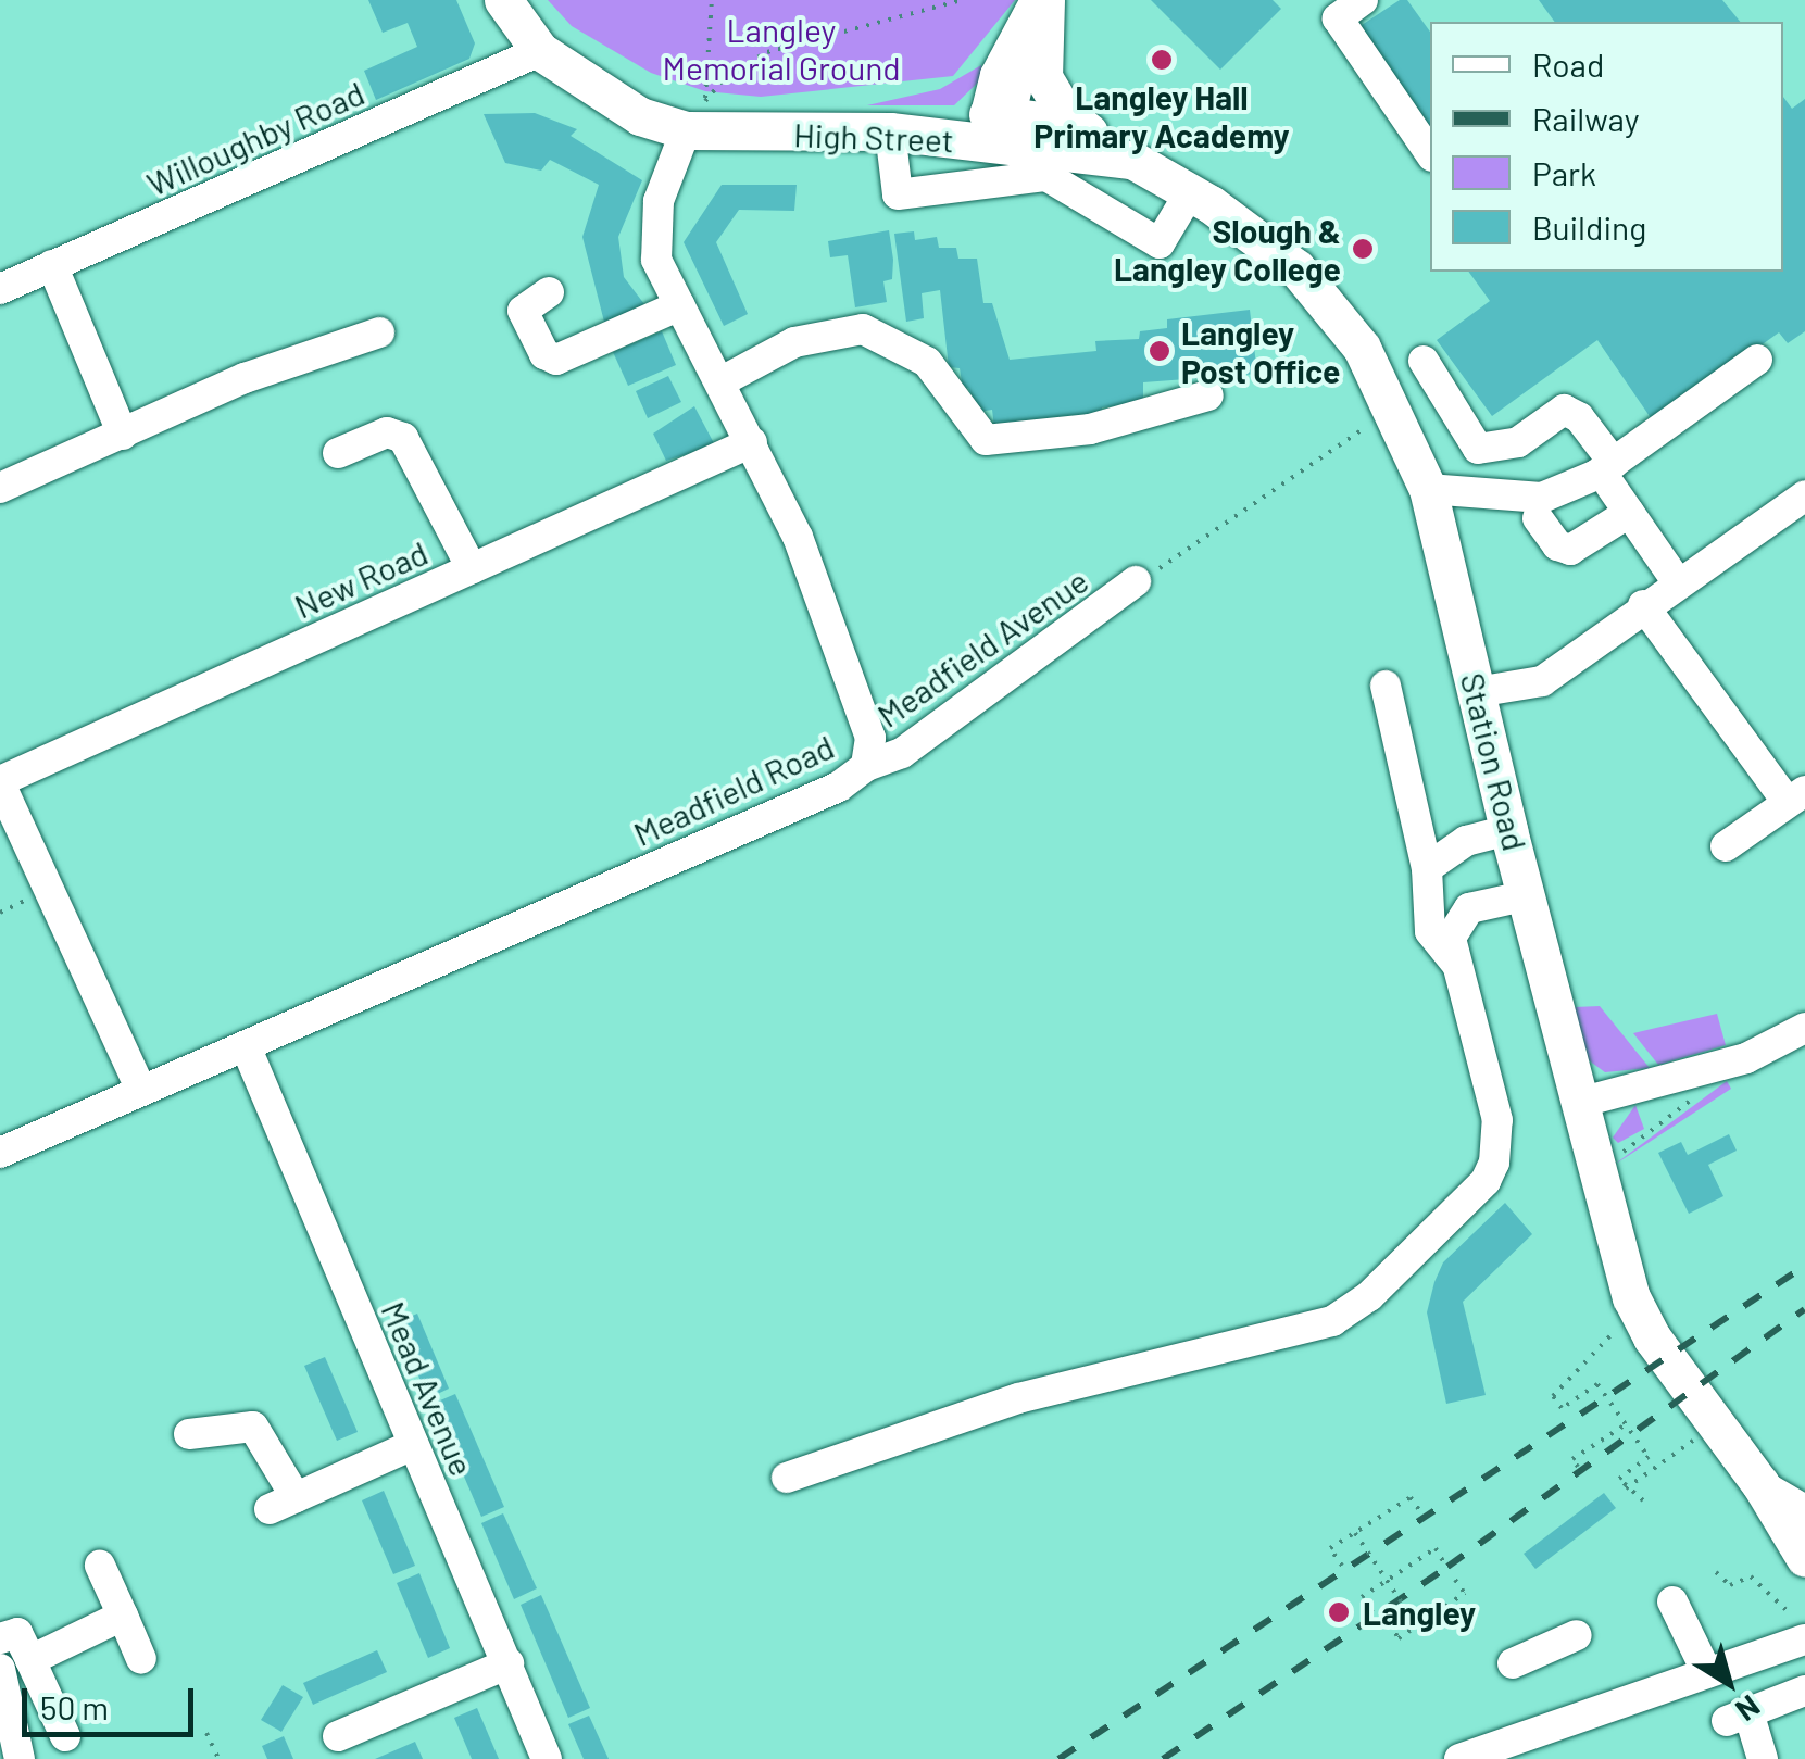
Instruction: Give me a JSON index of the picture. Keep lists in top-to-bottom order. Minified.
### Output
{"streets":{"main road":["High Street","Station Road"],"street":["Willoughby Road","New Road","Meadfield Avenue","Meadfield Road","Mead Avenue"]},"crossings":[["High Street","Willoughby Road"],["High Street","Station Road"],["High Street","Meadfield Road"],["New Road","Meadfield Road"],["Meadfield Avenue","Meadfield Road"],["Meadfield Road","Mead Avenue"]],"parks":["Langley Memorial Ground"],"places":["Langley Hall Primary Academy","Slough & Langley College","Langley Post Office","Langley"],"legend":["Road","Railway","Park","Building"],"scale_bar":"50 m","north":"bottom right"}
